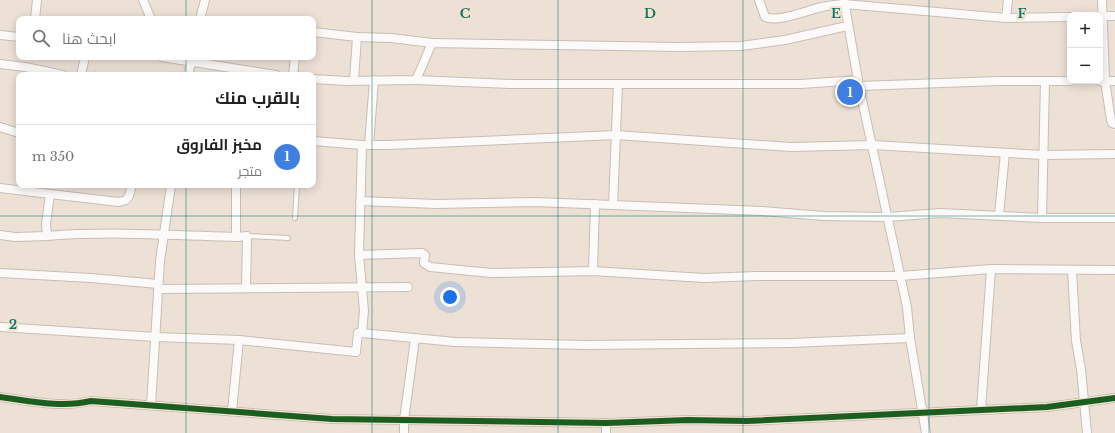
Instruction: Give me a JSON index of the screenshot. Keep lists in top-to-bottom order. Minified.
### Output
{"page":{"map_buttons":["+","−"],"search":"ابحث هنا","heading":"بالقرب منك","pins":"1","list":[{"mark":"1","name":"مخبز الفاروق","note":"متجر","value":"350 m"}]},"grid":{"columns":["C","D","E","F"],"rows":["2"]}}
